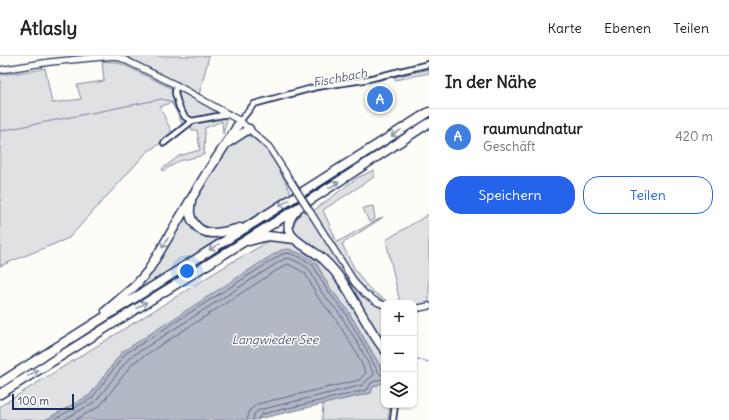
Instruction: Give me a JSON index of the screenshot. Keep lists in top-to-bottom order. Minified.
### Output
{"water":["Fischbach","Langwieder See"],"scale_bar":"100 m","page":{"header":"Atlasly","nav":["Karte","Ebenen","Teilen"],"heading":"In der Nähe","pins":"A","list":[{"mark":"A","name":"raumundnatur","note":"Geschäft","value":"420 m"}],"buttons":["Speichern","Teilen"],"map_buttons":["+","−"],"scale":"100 m"}}
